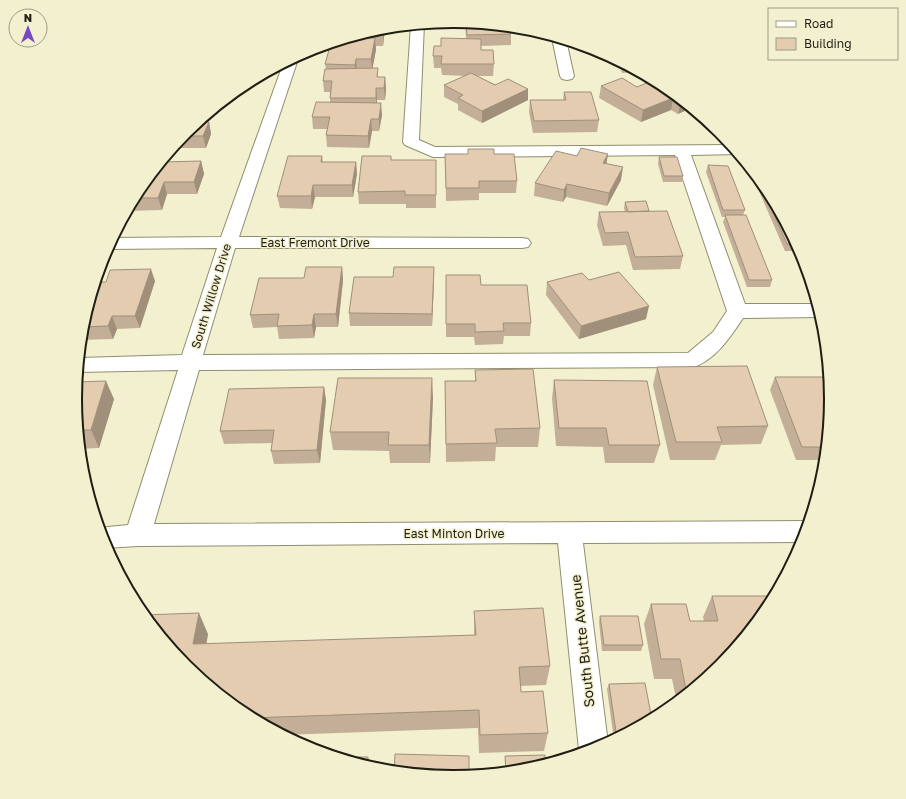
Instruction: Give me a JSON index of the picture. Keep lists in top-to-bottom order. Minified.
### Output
{"streets":{"street":["East Fremont Drive","South Willow Drive","East Minton Drive","South Butte Avenue"]},"crossings":[["East Fremont Drive","South Willow Drive"],["South Willow Drive","East Minton Drive"],["East Minton Drive","South Butte Avenue"]],"legend":["Road","Building"],"north":"top"}
